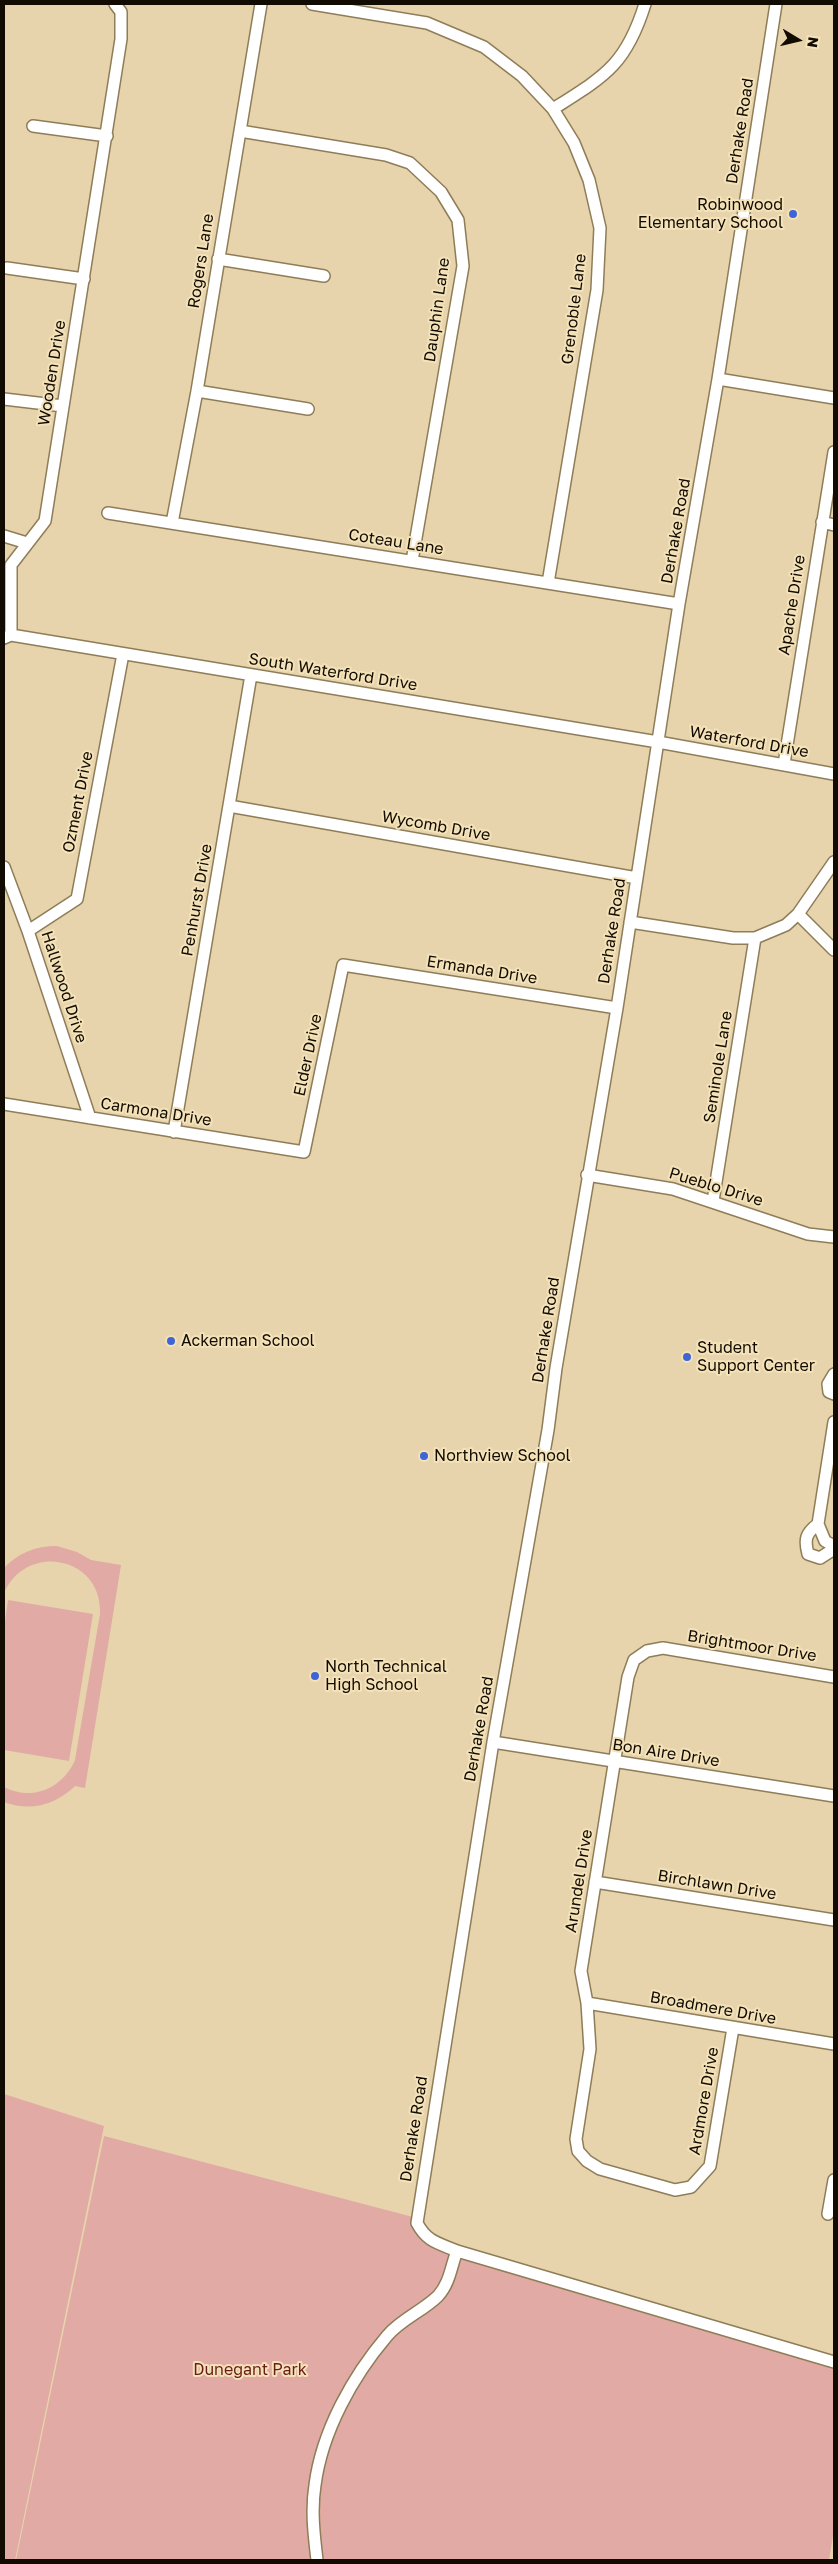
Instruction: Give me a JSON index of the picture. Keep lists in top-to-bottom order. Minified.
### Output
{"streets":{"street":["Derhake Road","Rogers Lane","Grenoble Lane","Dauphin Lane","Wooden Drive","Coteau Lane","Apache Drive","South Waterford Drive","Waterford Drive","Ozment Drive","Wycomb Drive","Penhurst Drive","Ermanda Drive","Hallwood Drive","Elder Drive","Seminole Lane","Carmona Drive","Pueblo Drive","Brightmoor Drive","Bon Aire Drive","Arundel Drive","Birchlawn Drive","Broadmere Drive","Ardmore Drive"]},"crossings":[["Derhake Road","Coteau Lane"],["Derhake Road","South Waterford Drive"],["Derhake Road","Waterford Drive"],["Derhake Road","Wycomb Drive"],["Derhake Road","Ermanda Drive"],["Derhake Road","Pueblo Drive"],["Derhake Road","Bon Aire Drive"],["Rogers Lane","Dauphin Lane"],["Rogers Lane","Coteau Lane"],["Grenoble Lane","Coteau Lane"],["Dauphin Lane","Coteau Lane"],["Wooden Drive","South Waterford Drive"],["Apache Drive","Waterford Drive"],["South Waterford Drive","Waterford Drive"],["South Waterford Drive","Ozment Drive"],["South Waterford Drive","Penhurst Drive"],["Ozment Drive","Hallwood Drive"],["Wycomb Drive","Penhurst Drive"],["Penhurst Drive","Carmona Drive"],["Ermanda Drive","Elder Drive"],["Hallwood Drive","Carmona Drive"],["Elder Drive","Carmona Drive"],["Seminole Lane","Pueblo Drive"],["Brightmoor Drive","Arundel Drive"],["Bon Aire Drive","Arundel Drive"],["Arundel Drive","Birchlawn Drive"],["Arundel Drive","Broadmere Drive"],["Arundel Drive","Ardmore Drive"],["Broadmere Drive","Ardmore Drive"]],"parks":["Dunegant Park"],"places":["Robinwood Elementary School","Ackerman School","Student Support Center","Northview School","North Technical High School"],"north":"right"}
